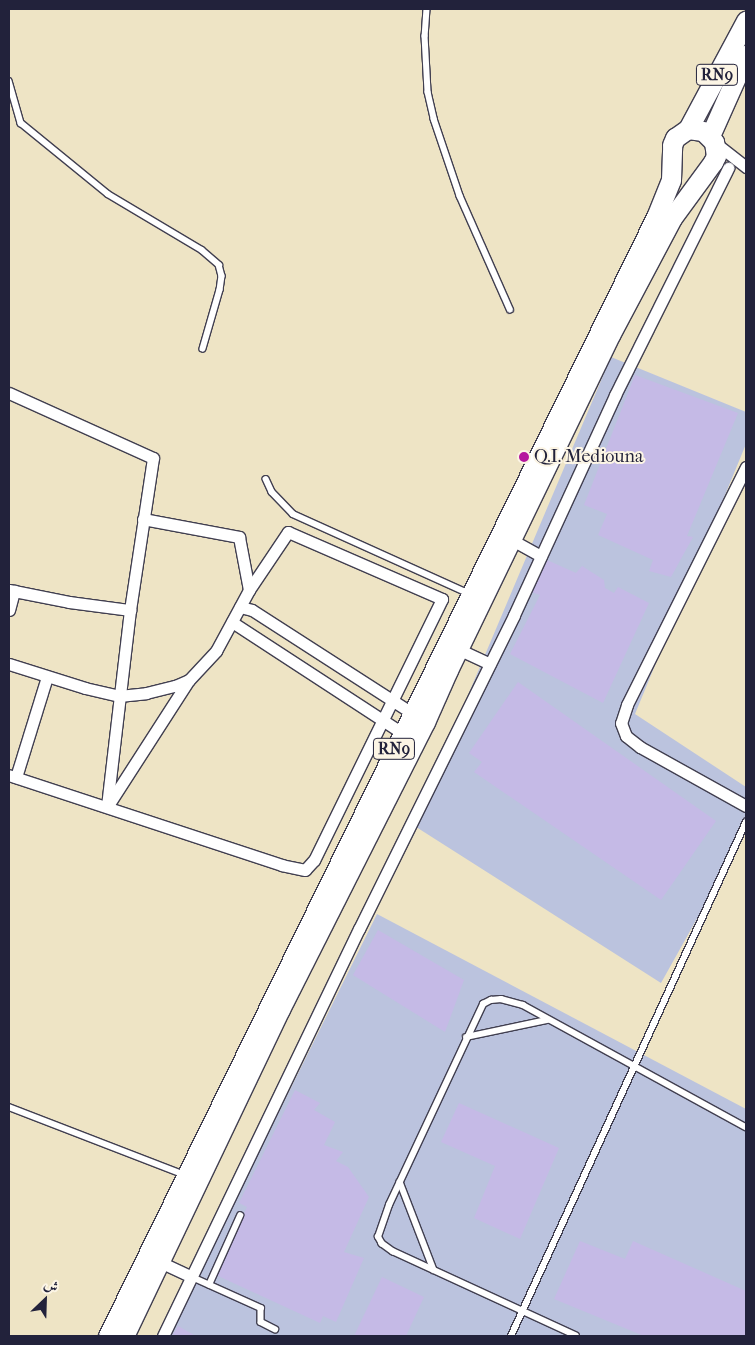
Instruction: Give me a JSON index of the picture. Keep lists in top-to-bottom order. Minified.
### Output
{"streets":{"highway":["RN9"]},"places":["Q.I. Mediouna"],"north":"top right"}
